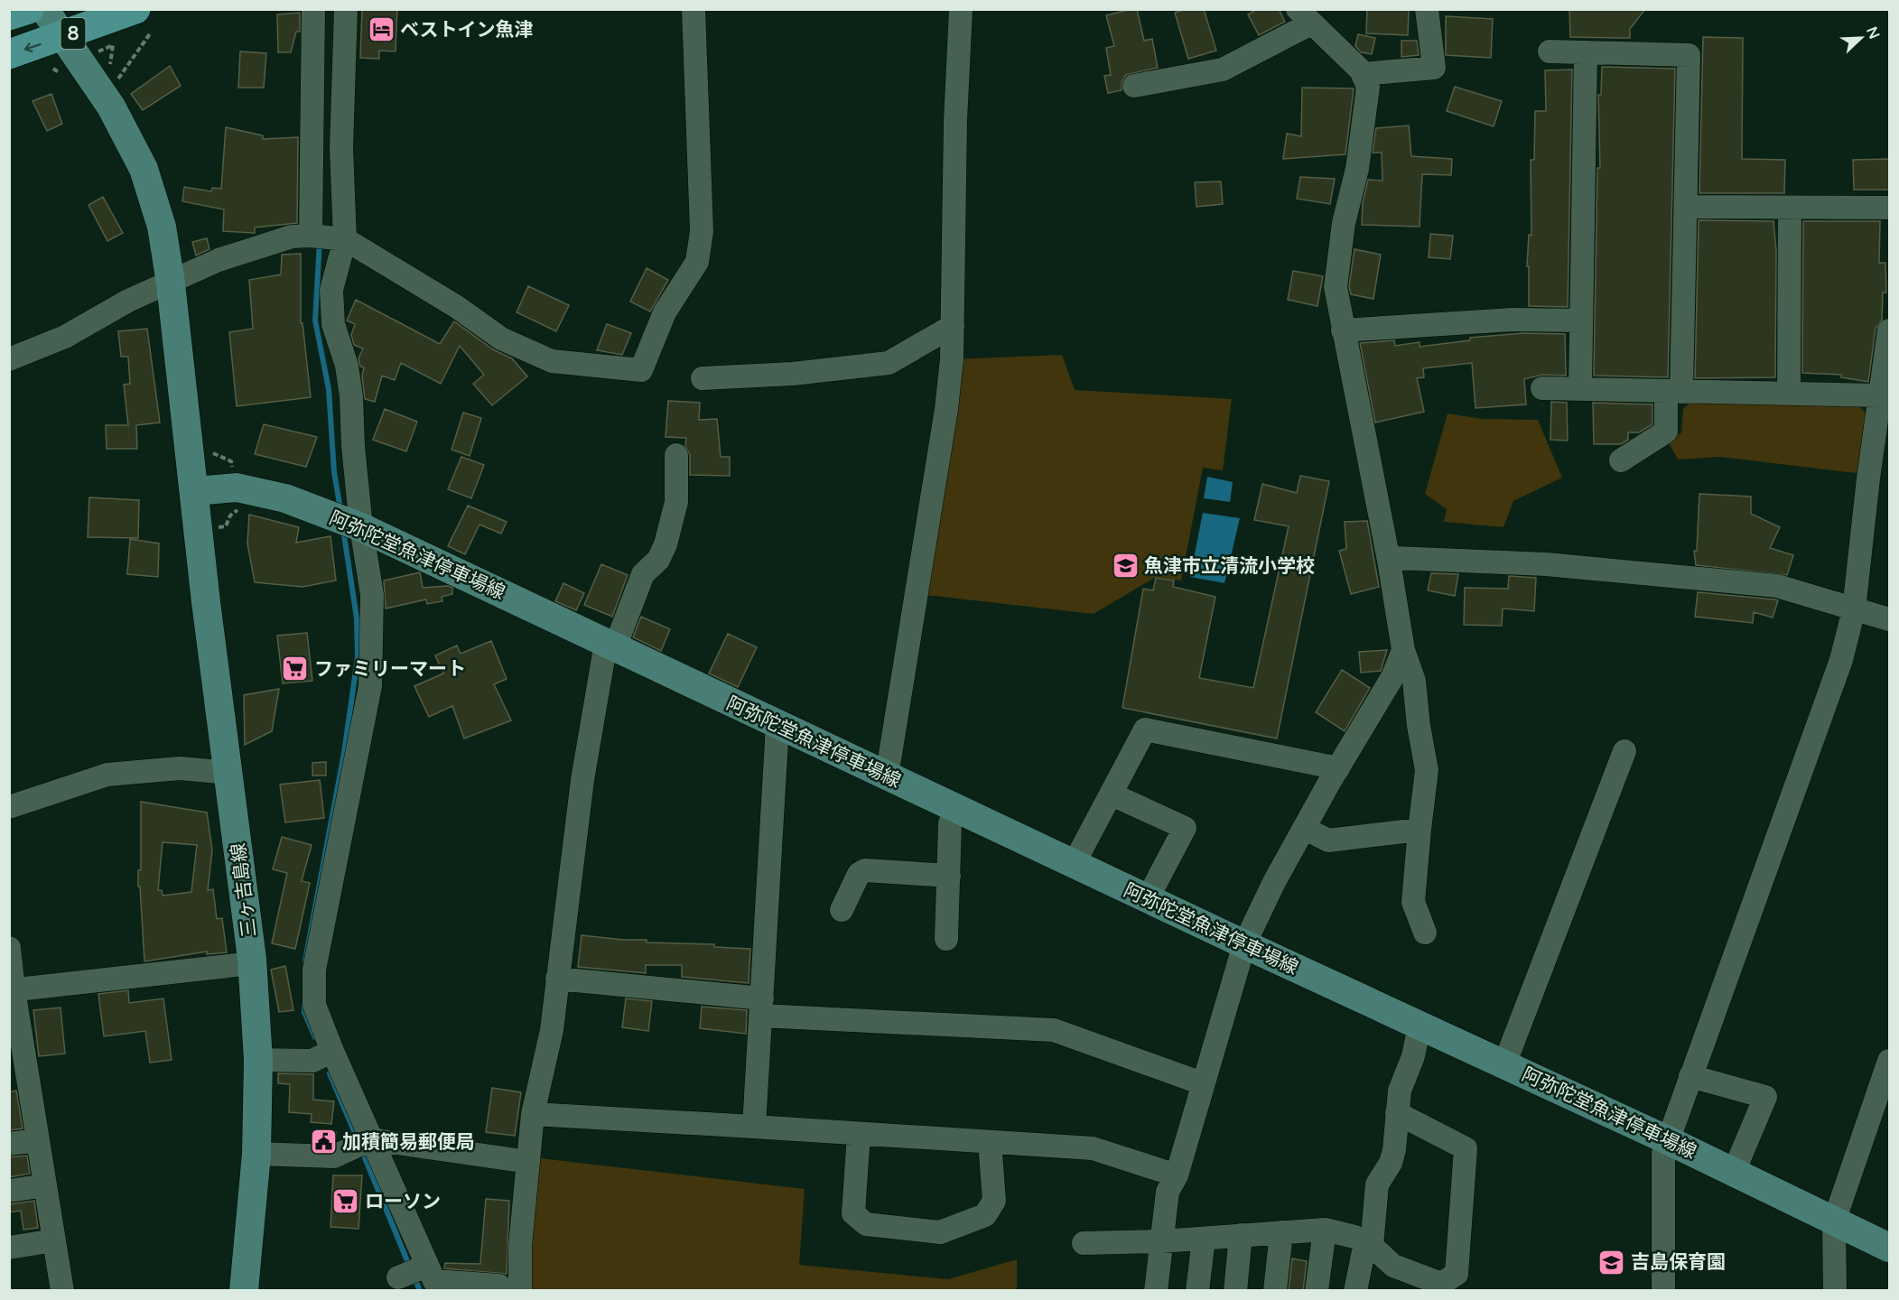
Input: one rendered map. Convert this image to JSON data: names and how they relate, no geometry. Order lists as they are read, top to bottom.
{
  "streets": {
    "highway": ["8"],
    "main road": ["阿弥陀堂魚津停車場線", "三ヶ吉島線"]
  },
  "crossings": [
    ["阿弥陀堂魚津停車場線", "三ヶ吉島線"]
  ],
  "places": {
    "hotel": ["ベストイン魚津"],
    "school or university": ["魚津市立清流小学校", "吉島保育園"],
    "supermarket": ["ファミリーマート", "ローソン"],
    "public building": ["加積簡易郵便局"]
  },
  "north": "top right"
}
